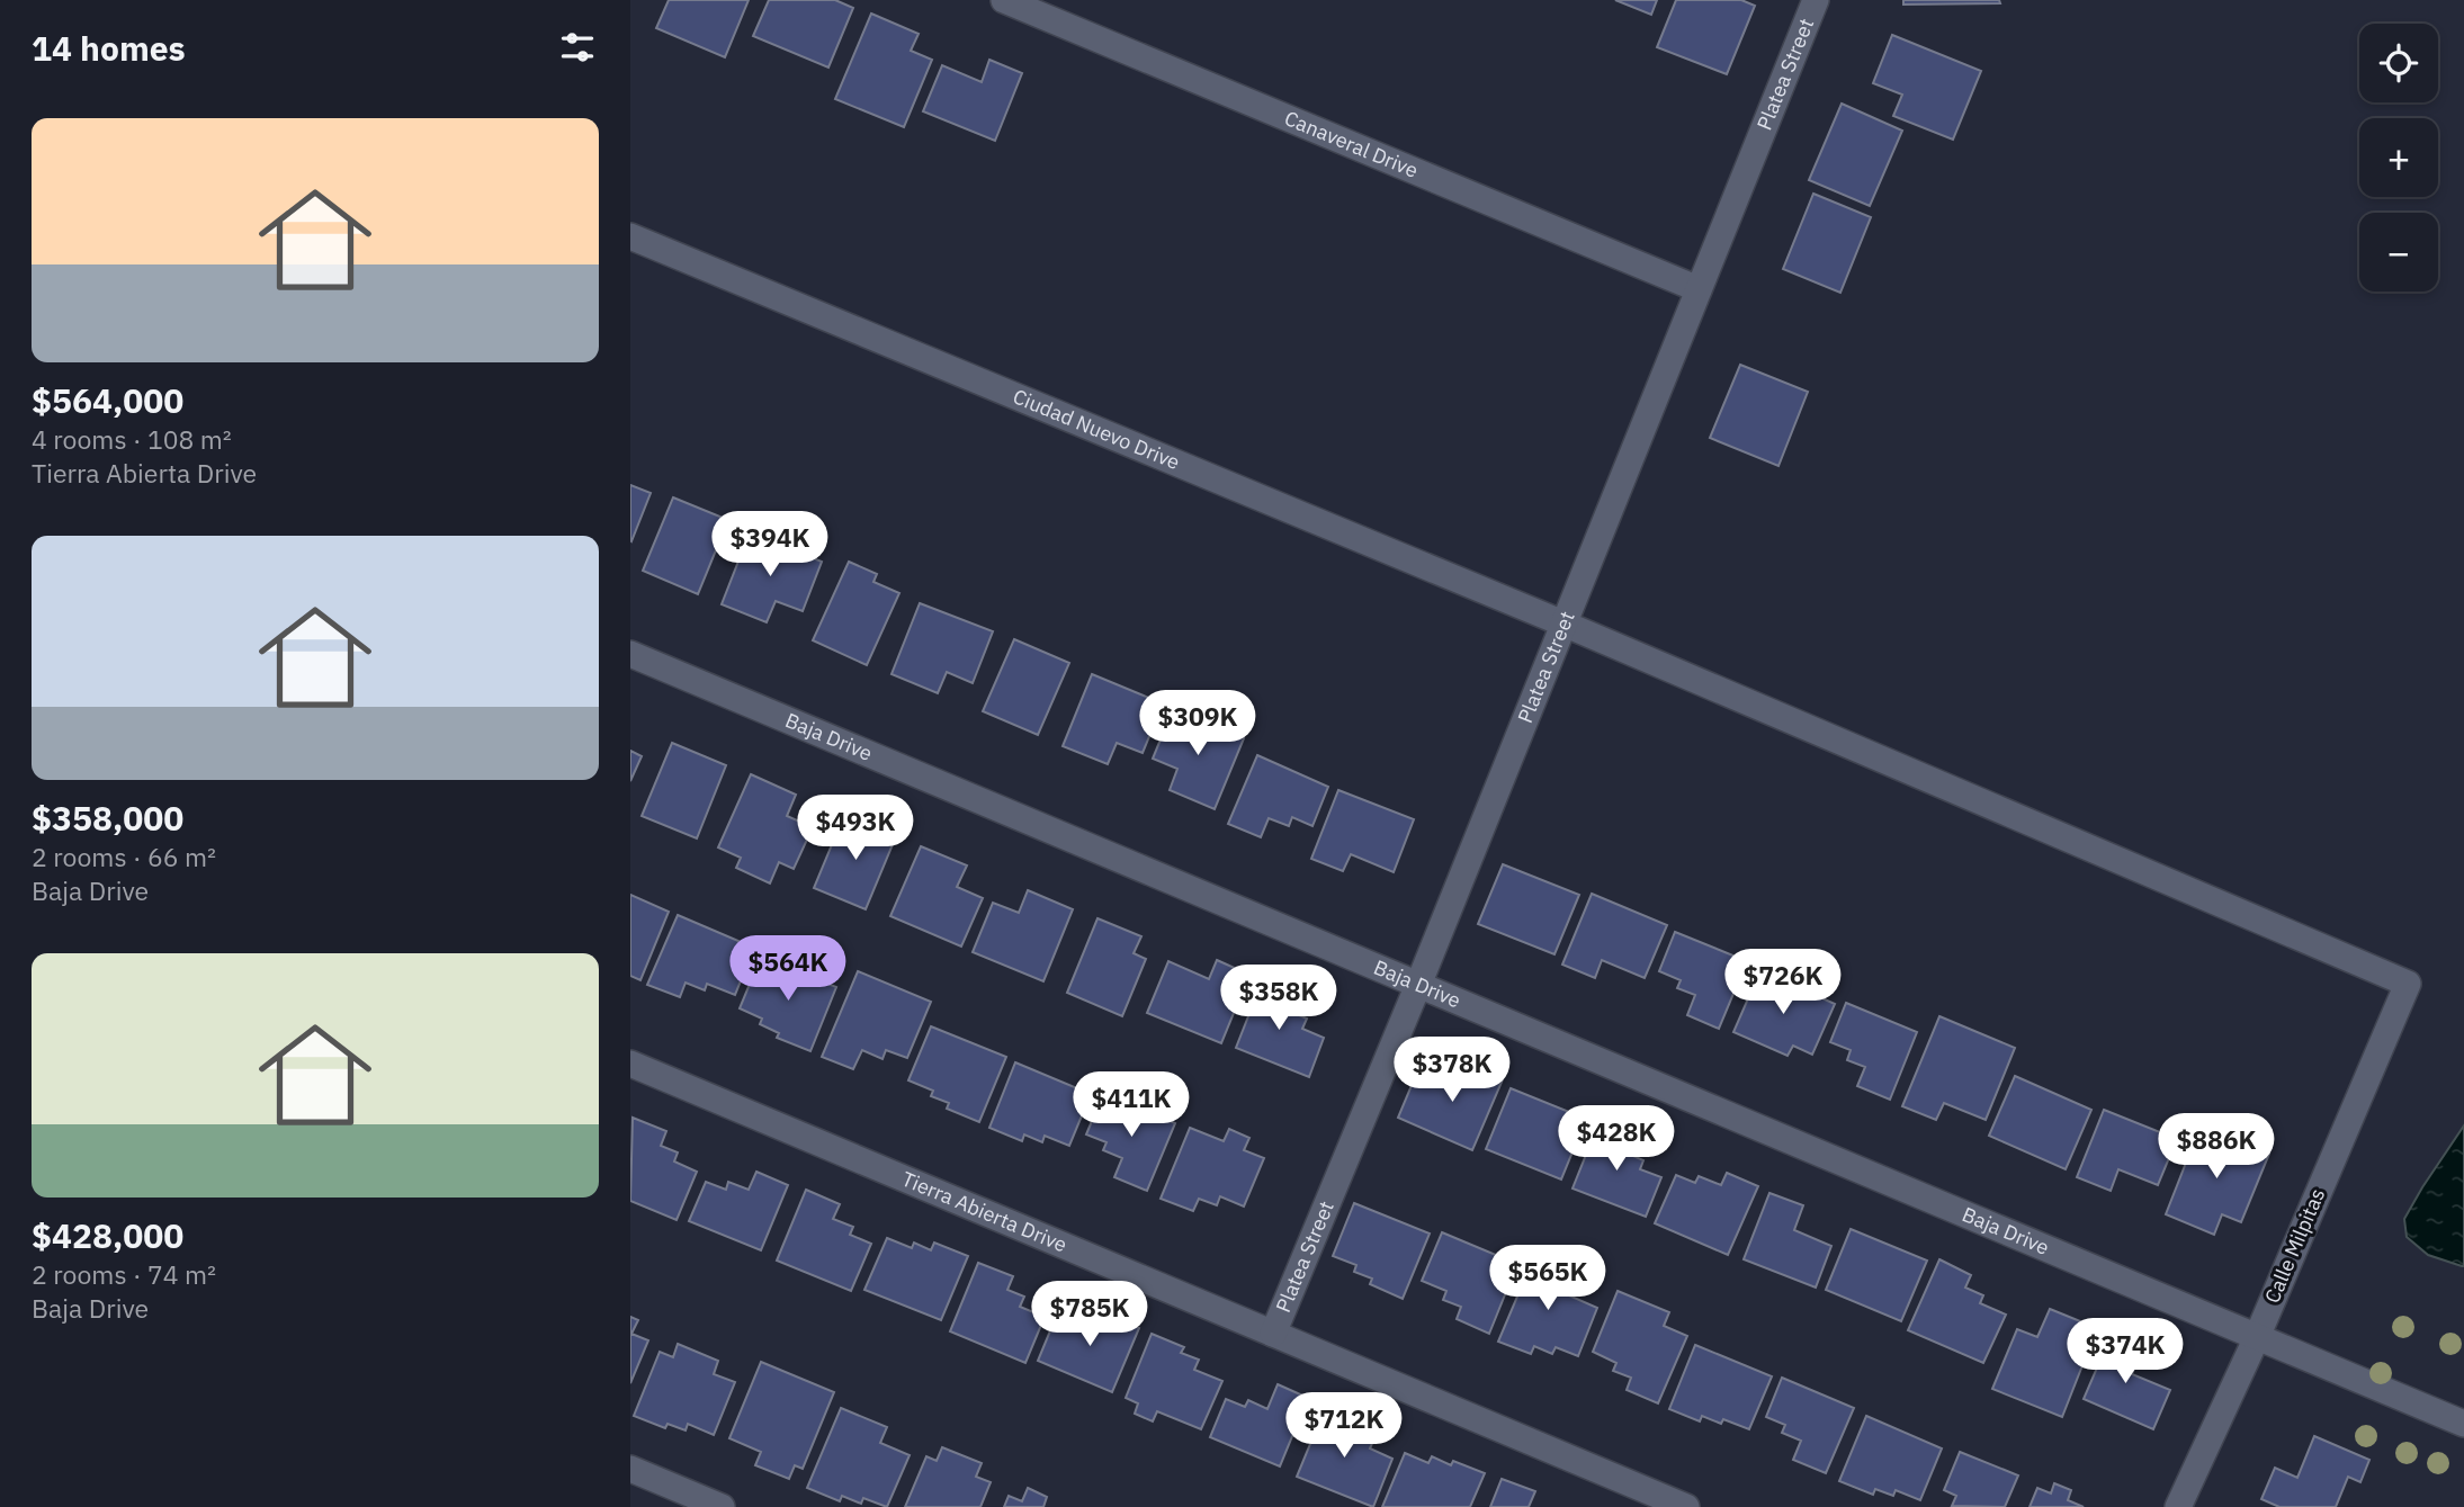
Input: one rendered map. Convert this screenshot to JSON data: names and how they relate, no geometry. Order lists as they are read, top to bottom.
{
  "streets": {
    "street": [
      "Platea Street",
      "Canaveral Drive",
      "Ciudad Nuevo Drive",
      "Baja Drive",
      "Tierra Abierta Drive",
      "Calle Milpitas"
    ]
  },
  "crossings": [
    ["Platea Street", "Canaveral Drive"],
    ["Platea Street", "Ciudad Nuevo Drive"],
    ["Platea Street", "Baja Drive"],
    ["Platea Street", "Tierra Abierta Drive"],
    ["Ciudad Nuevo Drive", "Calle Milpitas"],
    ["Baja Drive", "Calle Milpitas"]
  ],
  "page": {
    "heading": "14 homes",
    "map_buttons": ["+", "−"],
    "list": [
      {
        "name": "$564,000",
        "note": "4 rooms · 108 m² · Tierra Abierta Drive"
      },
      {
        "name": "$358,000",
        "note": "2 rooms · 66 m² · Baja Drive"
      },
      {
        "name": "$428,000",
        "note": "2 rooms · 74 m² · Baja Drive"
      }
    ],
    "price": [
      "$394K",
      "$309K",
      "$493K",
      "$564K",
      "$726K",
      "$358K",
      "$378K",
      "$411K",
      "$428K",
      "$886K",
      "$565K",
      "$785K",
      "$374K",
      "$712K"
    ]
  }
}
